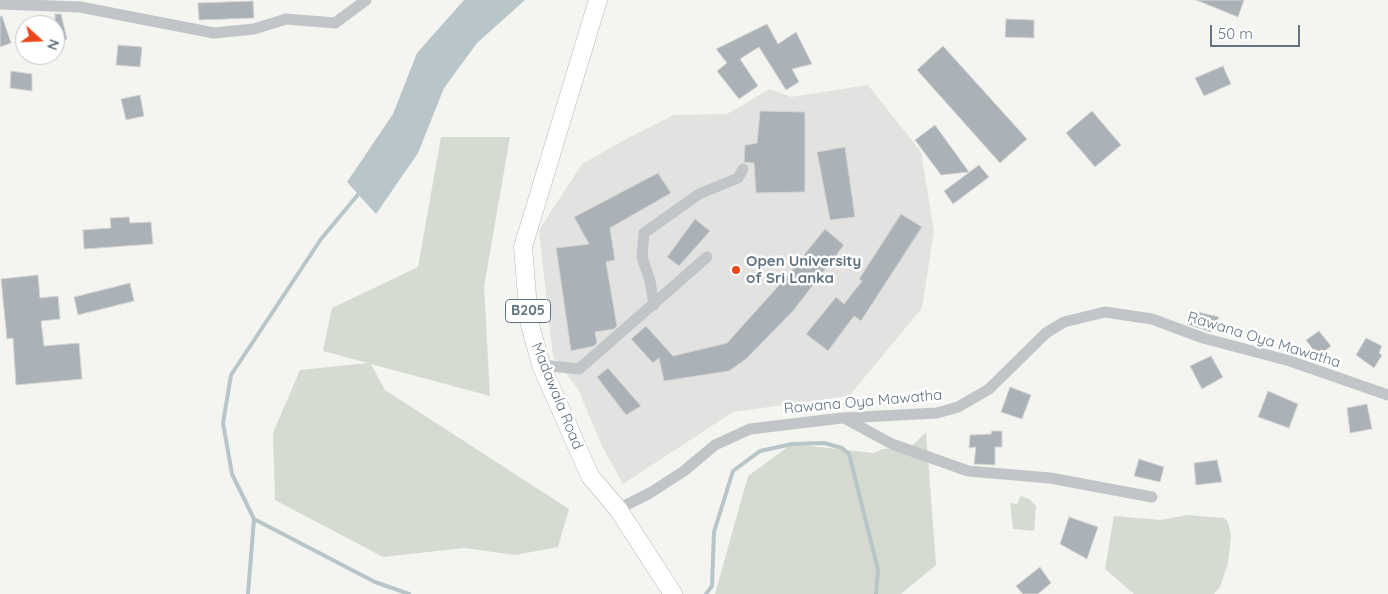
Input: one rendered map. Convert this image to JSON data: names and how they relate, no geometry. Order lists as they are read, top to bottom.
{
  "streets": {
    "main road": ["B205", "Madawala Road"],
    "street": ["Rawana Oya Mawatha"]
  },
  "crossings": [
    ["Rawana Oya Mawatha", "Madawala Road"]
  ],
  "places": ["Open University of Sri Lanka"],
  "scale_bar": "50 m",
  "north": "right"
}
